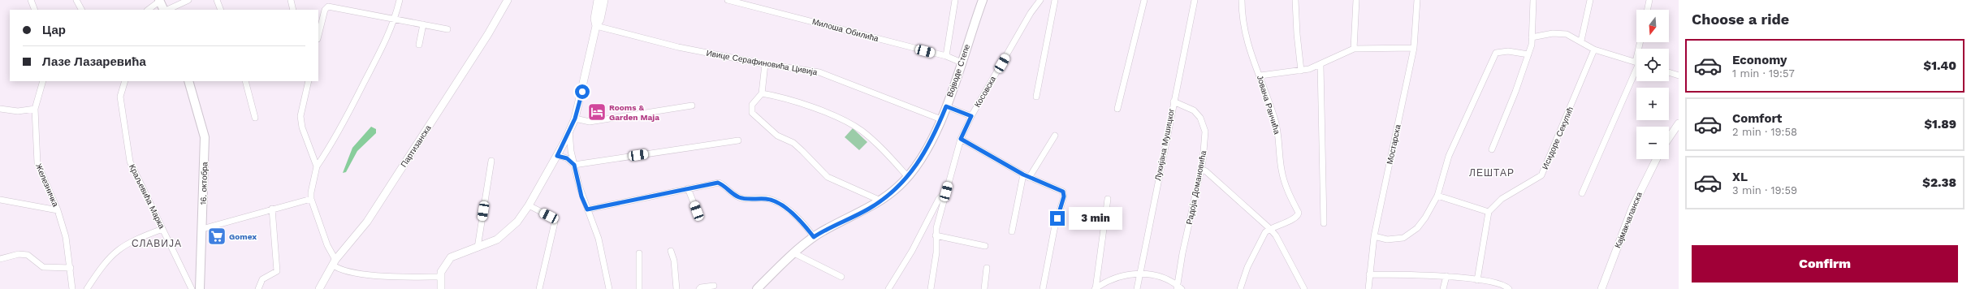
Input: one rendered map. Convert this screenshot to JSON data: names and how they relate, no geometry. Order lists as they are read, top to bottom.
{
  "streets": {
    "main road": ["Војводе Степе", "16. октобра"],
    "street": [
      "Милоша Обилића",
      "Ивице Серафиновића Цивија",
      "Косовска",
      "Јована Ранчића",
      "Исидоре Секулић",
      "Лукијана Мушицког",
      "Мостарска",
      "Партизанска",
      "Железничка",
      "Радоја Домановића",
      "Краљевића Марка",
      "Кајмакчаланска"
    ]
  },
  "crossings": [
    ["Милоша Обилића", "Војводе Степе"],
    ["Ивице Серафиновића Цивија", "Војводе Степе"],
    ["Лукијана Мушицког", "Радоја Домановића"]
  ],
  "districts": ["ЛЕШТАР", "СЛАВИЈА"],
  "places": {
    "hotel": ["Rooms & Garden Maja"],
    "supermarket": ["Gomex"]
  },
  "north": "bottom",
  "page": {
    "heading": "Choose a ride",
    "map_buttons": ["+", "−"],
    "banner": ["Цар", "Лазе Лазаревића"],
    "list": [
      {
        "name": "Economy",
        "note": "1 min · 19:57",
        "value": "$1.40"
      },
      {
        "name": "Comfort",
        "note": "2 min · 19:58",
        "value": "$1.89"
      },
      {
        "name": "XL",
        "note": "3 min · 19:59",
        "value": "$2.38"
      }
    ],
    "bubble": "3 min",
    "buttons": "Confirm"
  }
}
